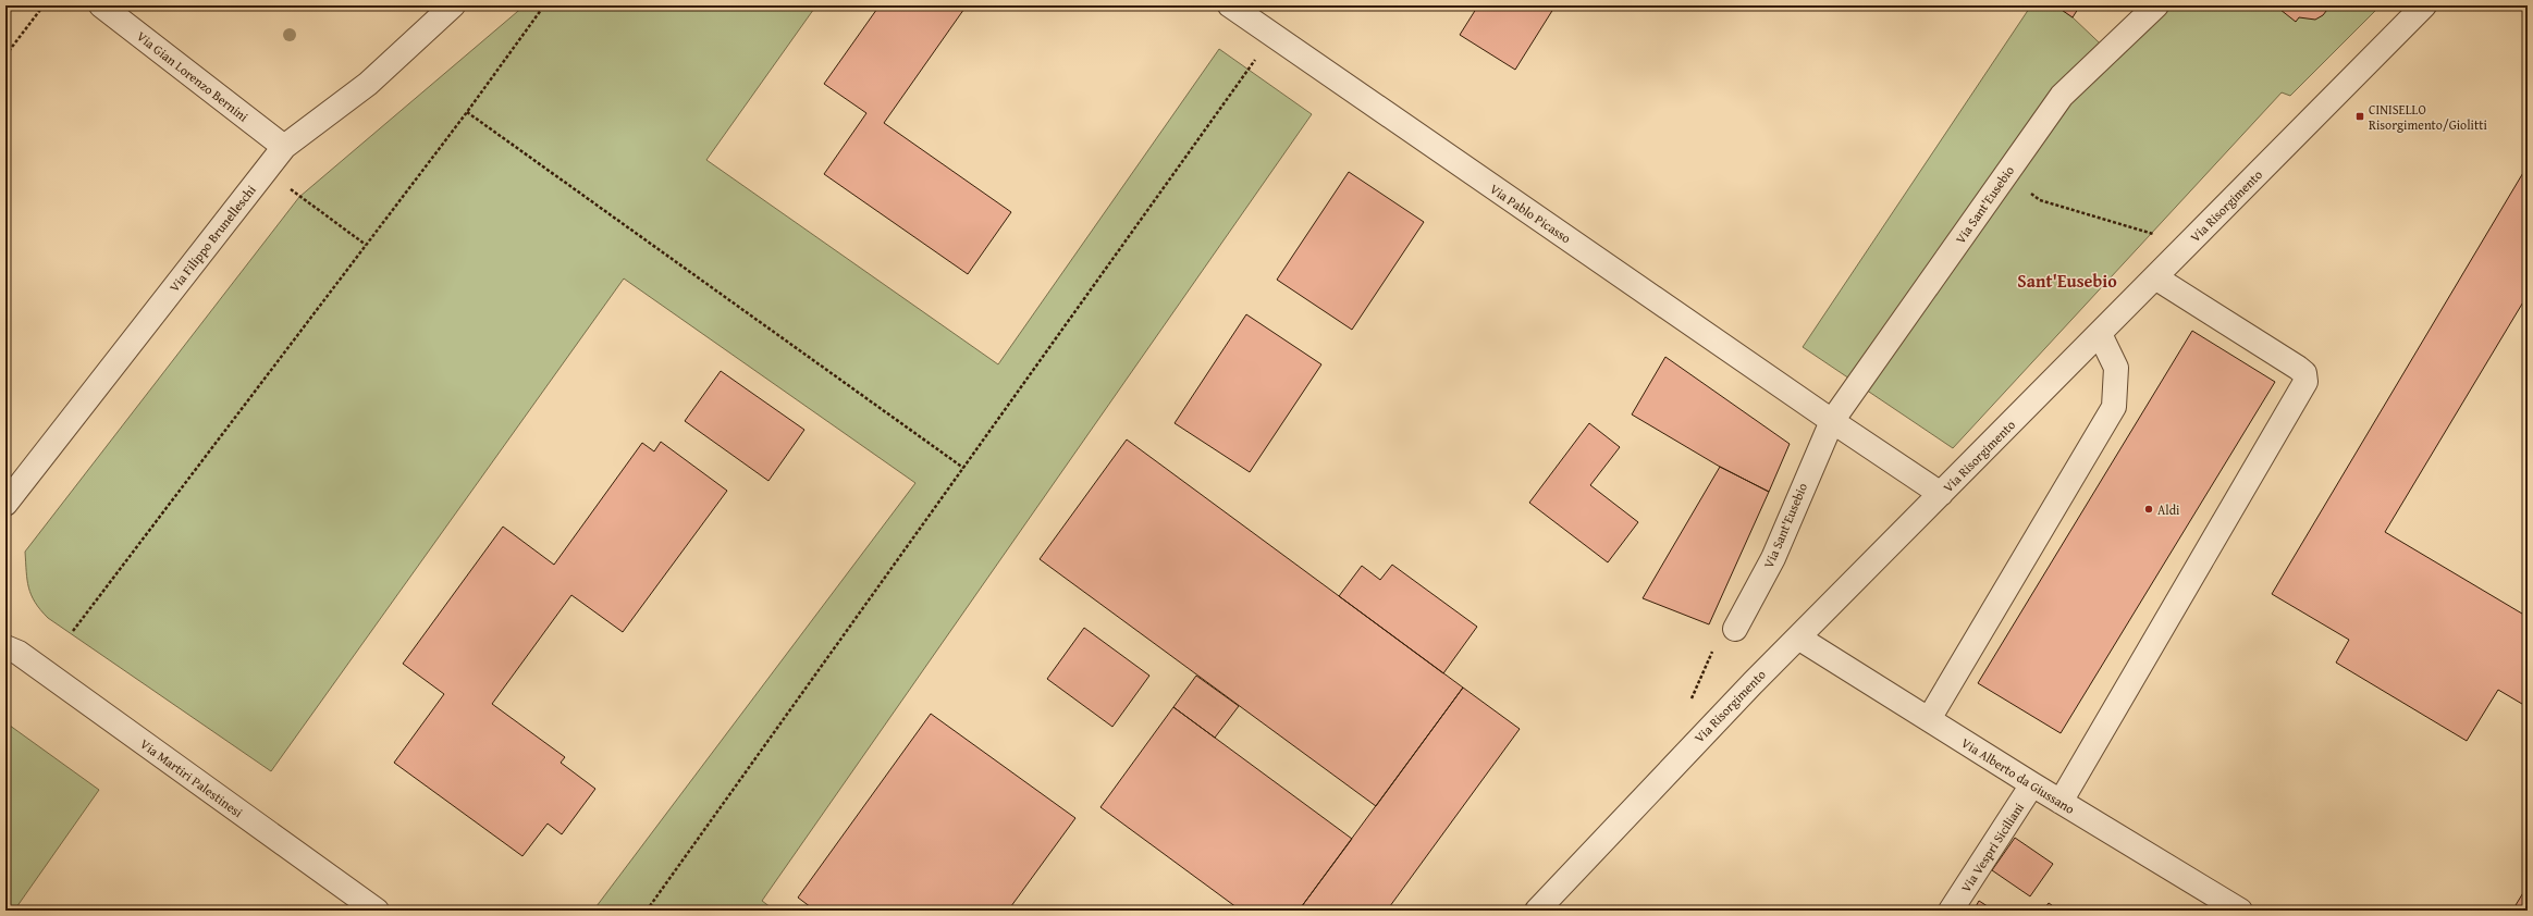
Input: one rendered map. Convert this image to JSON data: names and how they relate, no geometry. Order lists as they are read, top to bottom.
{
  "streets": {
    "street": [
      "Via Gian Lorenzo Bernini",
      "Via Sant'Eusebio",
      "Via Risorgimento",
      "Via Pablo Picasso",
      "Via Filippo Brunelleschi",
      "Via Alberto da Giussano",
      "Via Martiri Palestinesi",
      "Via Vespri Siciliani"
    ]
  },
  "crossings": [
    ["Via Gian Lorenzo Bernini", "Via Filippo Brunelleschi"],
    ["Via Sant'Eusebio", "Via Pablo Picasso"],
    ["Via Risorgimento", "Via Alberto da Giussano"],
    ["Via Alberto da Giussano", "Via Vespri Siciliani"]
  ],
  "districts": ["Sant'Eusebio"],
  "places": {
    "transit": ["CINISELLO Risorgimento/Giolitti"],
    "other": ["Aldi"]
  }
}
